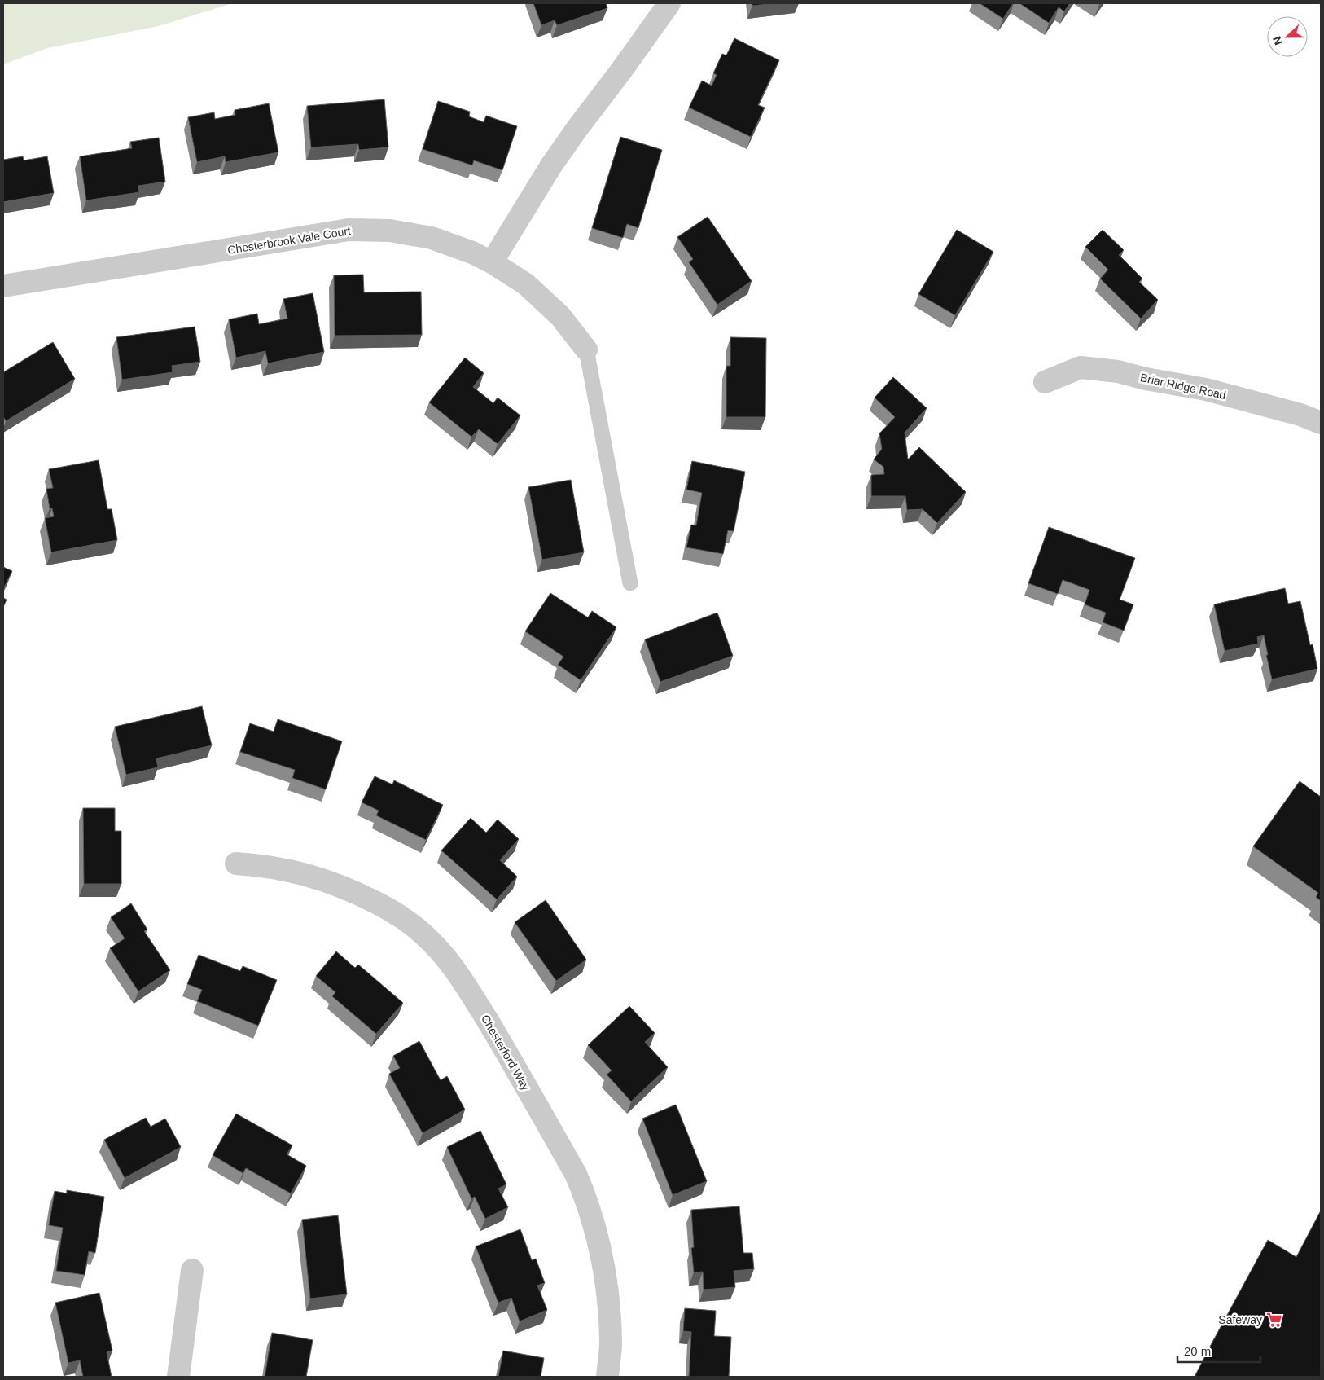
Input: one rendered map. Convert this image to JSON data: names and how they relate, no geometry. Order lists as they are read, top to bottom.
{
  "streets": {
    "street": ["Chesterbrook Vale Court", "Briar Ridge Road", "Chesterford Way"]
  },
  "places": {
    "supermarket": ["Safeway"]
  },
  "scale_bar": "20 m",
  "north": "left"
}
